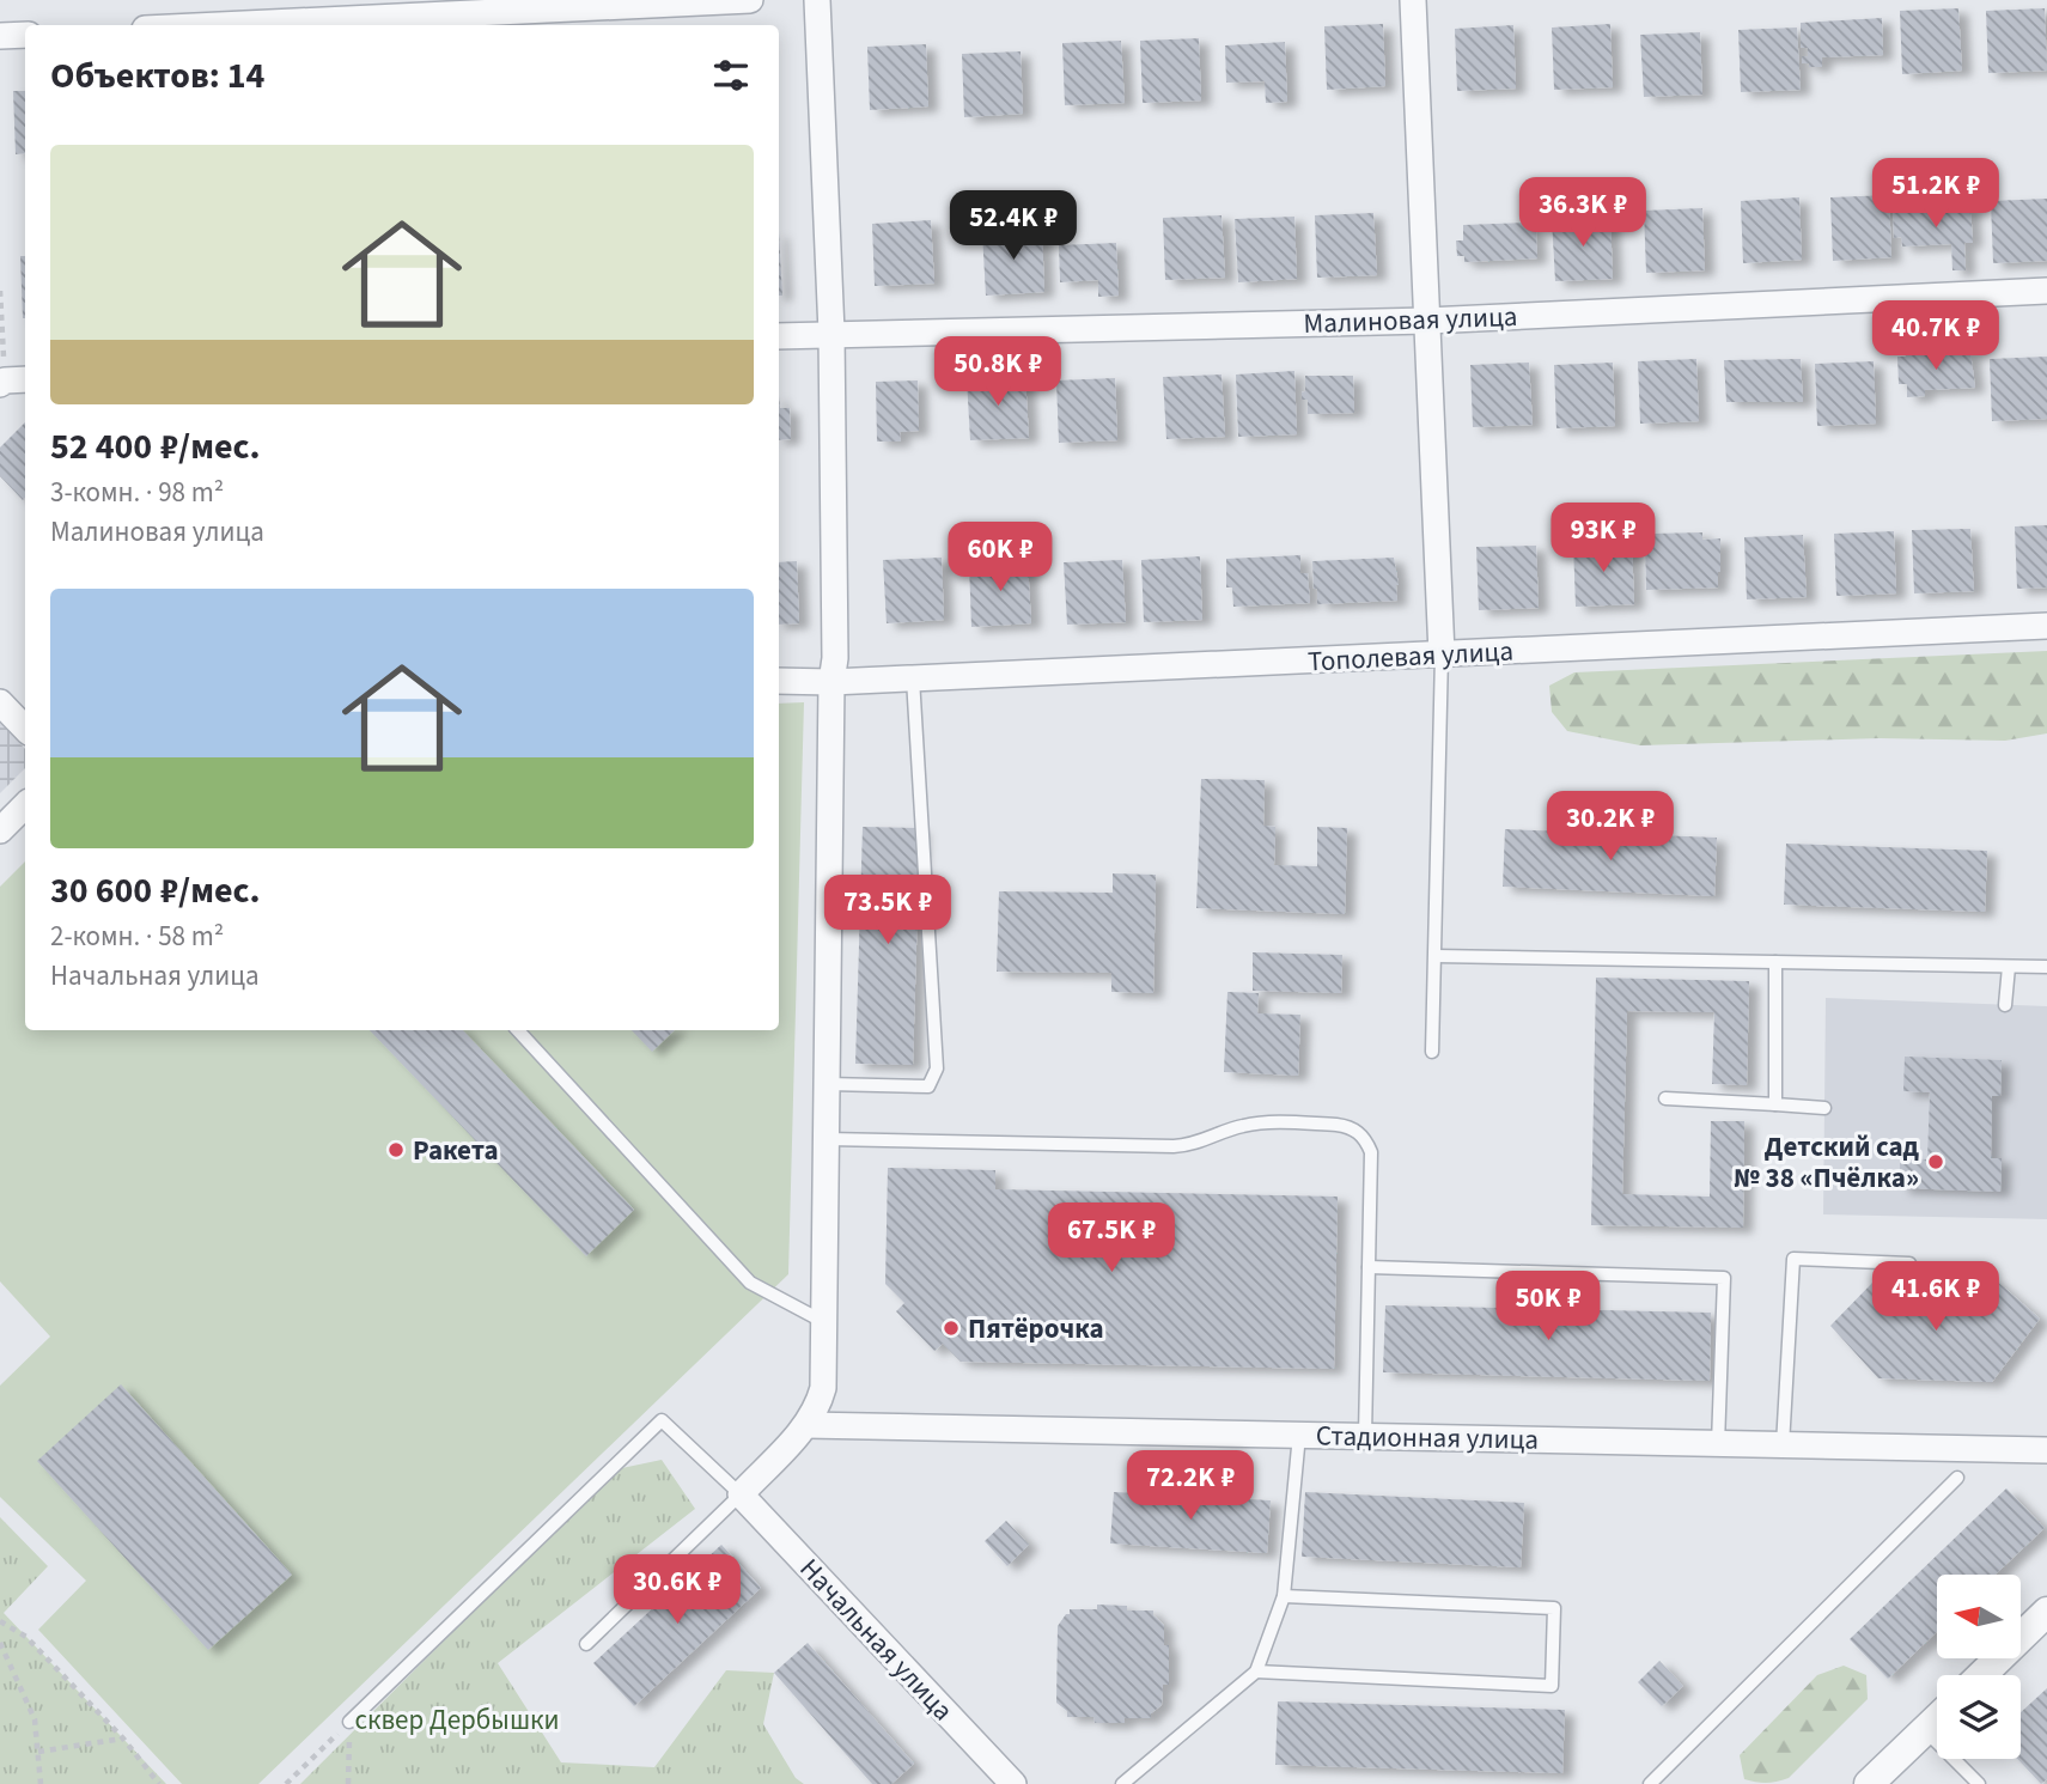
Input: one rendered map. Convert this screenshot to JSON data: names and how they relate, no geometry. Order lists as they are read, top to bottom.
{
  "streets": {
    "street": [
      "Малиновая улица",
      "Тополевая улица",
      "Стадионная улица",
      "Начальная улица"
    ]
  },
  "parks": ["сквер Дербышки"],
  "places": ["Ракета", "Детский сад № 38 «Пчёлка»", "Пятёрочка"],
  "north": "left",
  "page": {
    "heading": "Объектов: 14",
    "list": [
      {
        "name": "52 400 ₽/мес.",
        "note": "3-комн. · 98 m² · Малиновая улица"
      },
      {
        "name": "30 600 ₽/мес.",
        "note": "2-комн. · 58 m² · Начальная улица"
      }
    ],
    "price": [
      "51.2K ₽",
      "36.3K ₽",
      "52.4K ₽",
      "40.7K ₽",
      "50.8K ₽",
      "93K ₽",
      "60K ₽",
      "30.2K ₽",
      "73.5K ₽",
      "67.5K ₽",
      "41.6K ₽",
      "50K ₽",
      "72.2K ₽",
      "30.6K ₽"
    ]
  }
}
